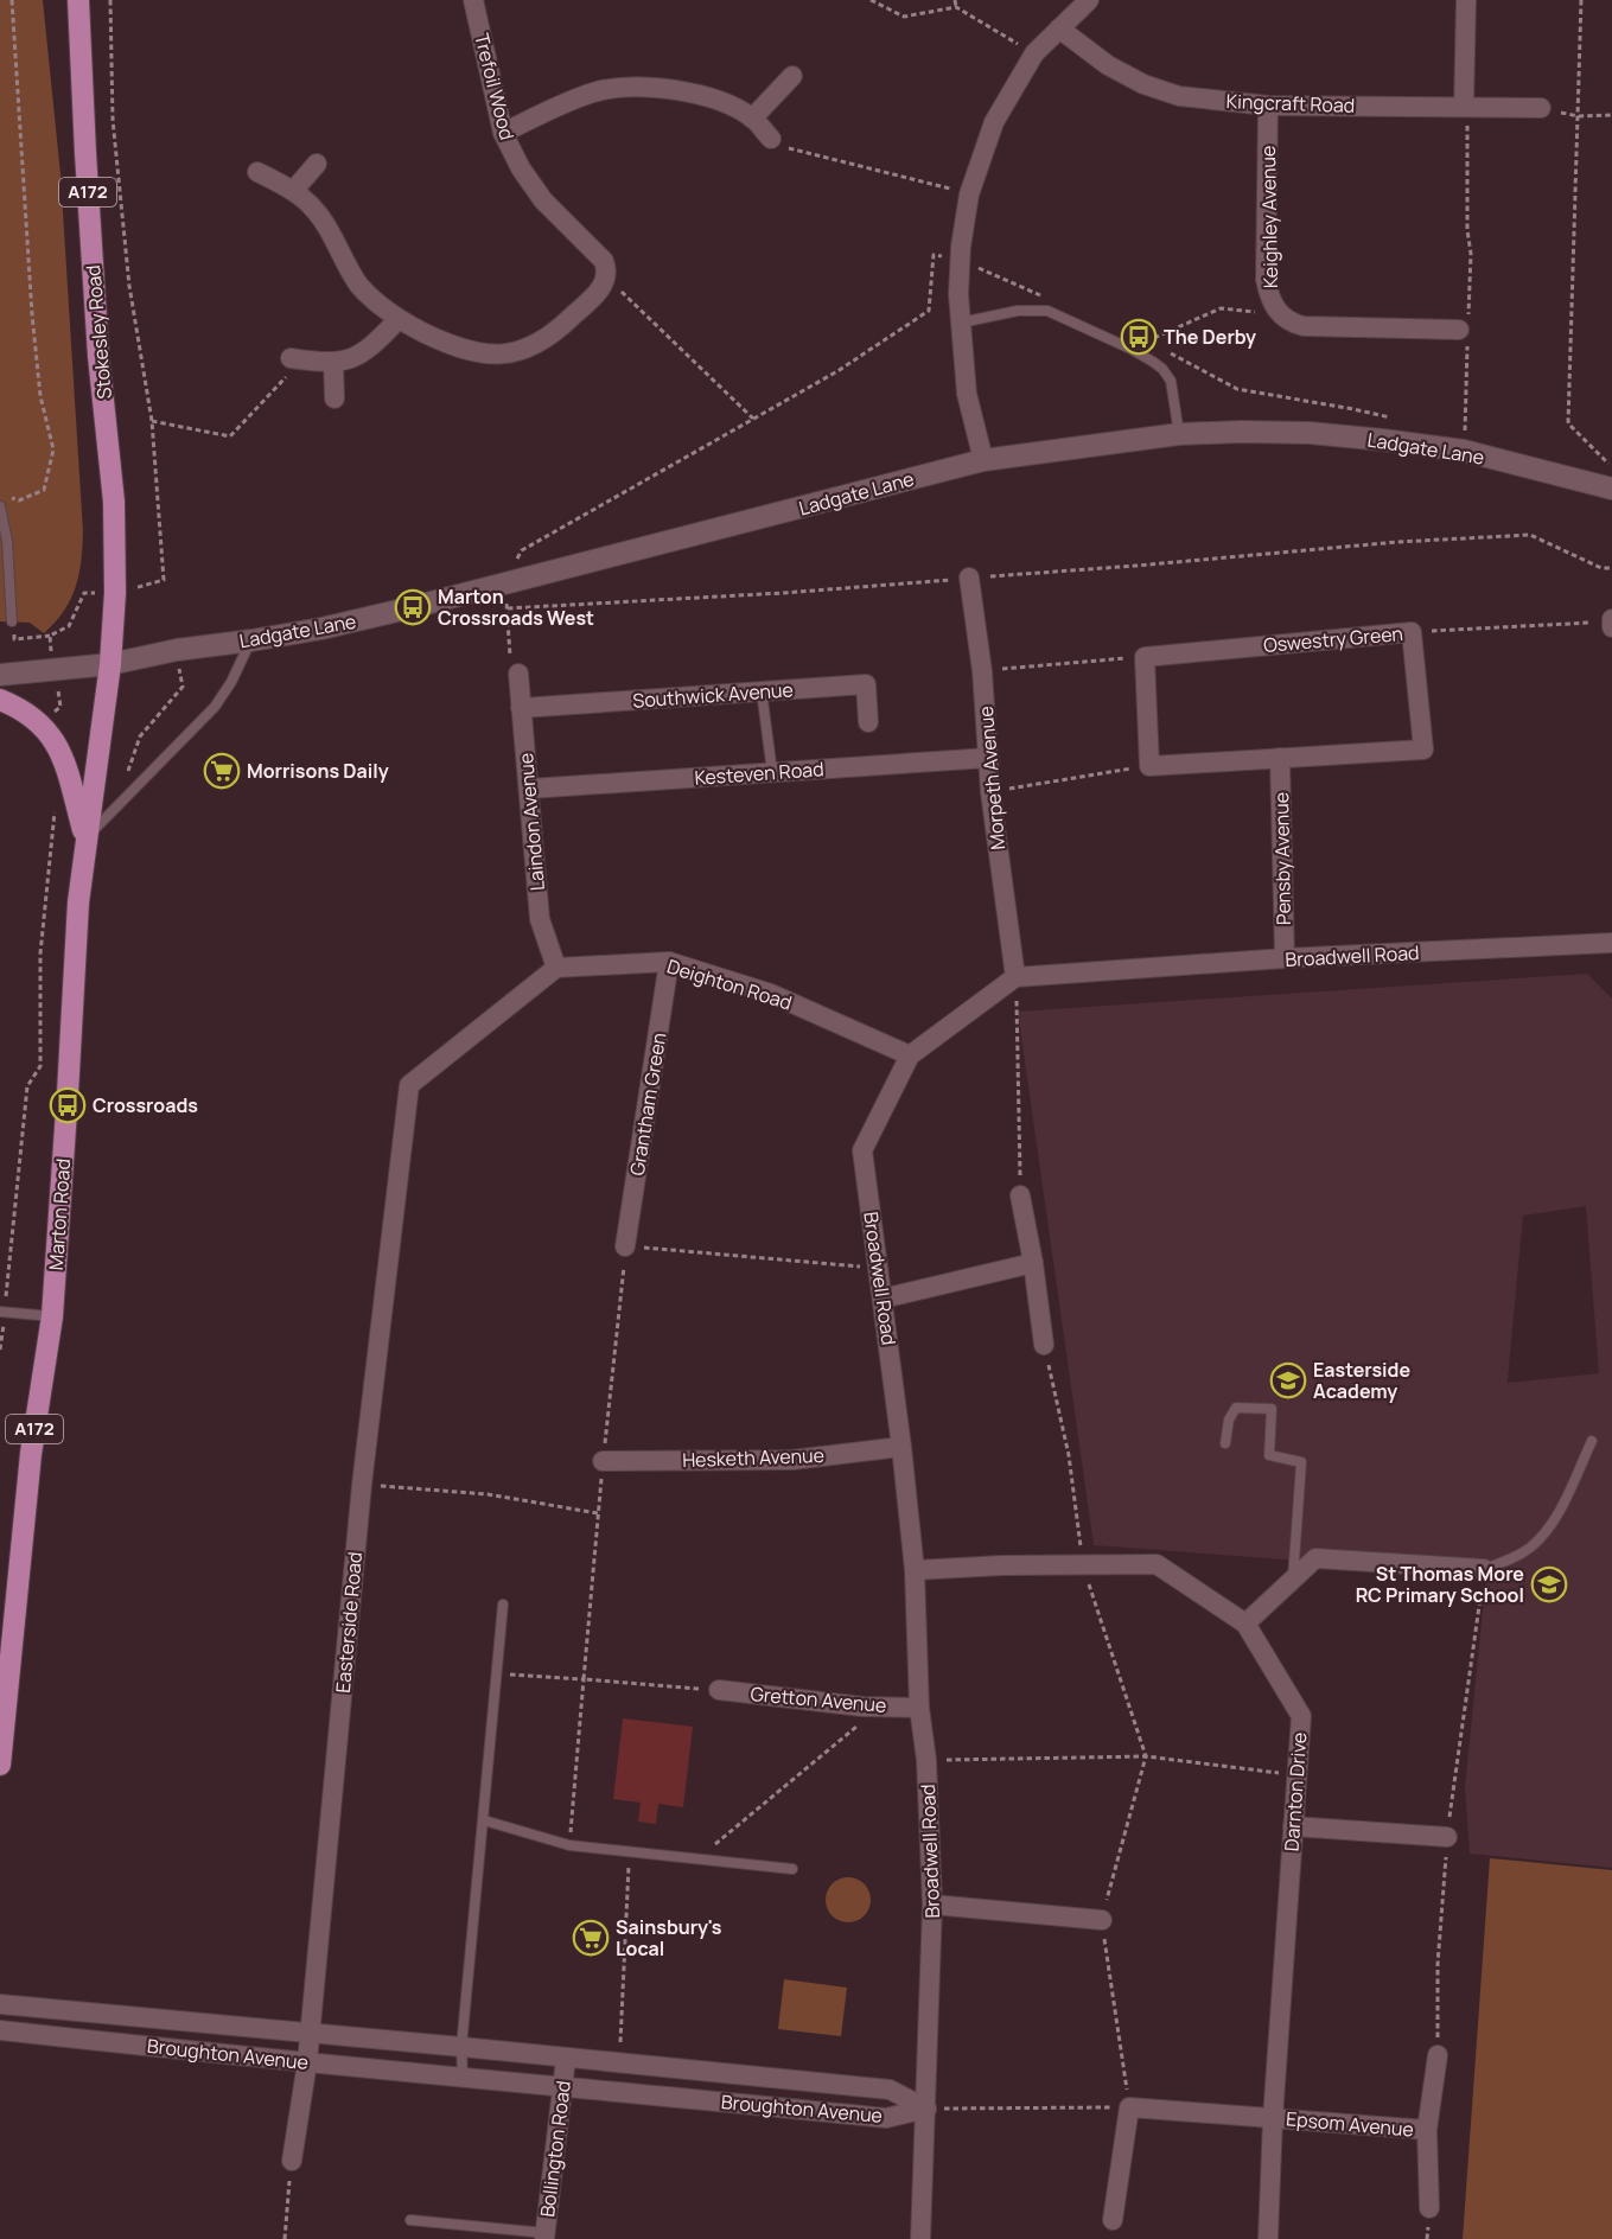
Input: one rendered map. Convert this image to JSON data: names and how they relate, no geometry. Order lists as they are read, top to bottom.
{
  "streets": {
    "main road": [
      "A172",
      "Stokesley Road",
      "Ladgate Lane",
      "Marton Road"
    ],
    "street": [
      "Trefoil Wood",
      "Kingcraft Road",
      "Keighley Avenue",
      "Oswestry Green",
      "Southwick Avenue",
      "Kesteven Road",
      "Morpeth Avenue",
      "Laindon Avenue",
      "Pensby Avenue",
      "Broadwell Road",
      "Deighton Road",
      "Grantham Green",
      "Hesketh Avenue",
      "Easterside Road",
      "Gretton Avenue",
      "Darnton Drive",
      "Broughton Avenue",
      "Epsom Avenue",
      "Bollington Road"
    ]
  },
  "crossings": [
    ["Kingcraft Road", "Keighley Avenue"],
    ["A172", "Marton Road"],
    ["Stokesley Road", "Ladgate Lane"],
    ["Stokesley Road", "Marton Road"],
    ["Ladgate Lane", "Marton Road"],
    ["Oswestry Green", "Pensby Avenue"],
    ["Southwick Avenue", "Laindon Avenue"],
    ["Kesteven Road", "Morpeth Avenue"],
    ["Kesteven Road", "Laindon Avenue"],
    ["Morpeth Avenue", "Broadwell Road"],
    ["Laindon Avenue", "Deighton Road"],
    ["Laindon Avenue", "Easterside Road"],
    ["Pensby Avenue", "Broadwell Road"],
    ["Broadwell Road", "Deighton Road"],
    ["Broadwell Road", "Hesketh Avenue"],
    ["Broadwell Road", "Gretton Avenue"],
    ["Broadwell Road", "Darnton Drive"],
    ["Broadwell Road", "Broughton Avenue"],
    ["Deighton Road", "Grantham Green"],
    ["Deighton Road", "Easterside Road"],
    ["Easterside Road", "Broughton Avenue"],
    ["Darnton Drive", "Epsom Avenue"],
    ["Broughton Avenue", "Bollington Road"]
  ],
  "places": {
    "bus stop": ["The Derby", "Marton Crossroads West", "Crossroads"],
    "supermarket": ["Morrisons Daily", "Sainsbury's Local"],
    "school or university": ["Easterside Academy", "St Thomas More RC Primary School"]
  }
}
